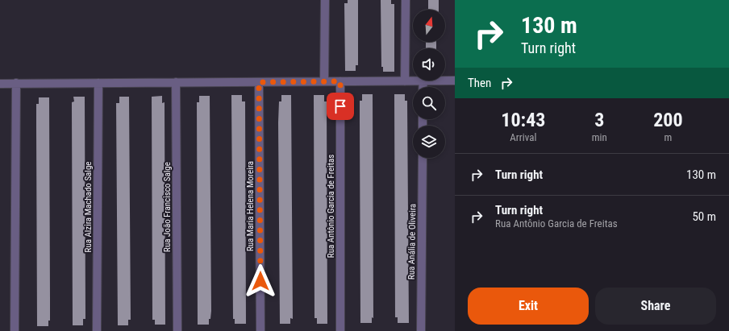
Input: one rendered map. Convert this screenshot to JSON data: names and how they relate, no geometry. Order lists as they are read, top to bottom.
{
  "streets": {
    "street": [
      "Rua Maria Helena Moreira",
      "Rua Antônio Garcia de Freitas",
      "Rua Alzira Machado Salge",
      "Rua João Francisco Salge",
      "Rua Anália de Oliveira"
    ]
  },
  "north": "top",
  "page": {
    "turn": ["130 m", "Turn right"],
    "then": "Then",
    "eta": [
      "10:43",
      "Arrival",
      "3",
      "min",
      "200",
      "m"
    ],
    "list": [
      {
        "name": "Turn right",
        "value": "130 m"
      },
      {
        "name": "Turn right",
        "note": "Rua Antônio Garcia de Freitas",
        "value": "50 m"
      }
    ],
    "buttons": ["Exit", "Share"]
  }
}
